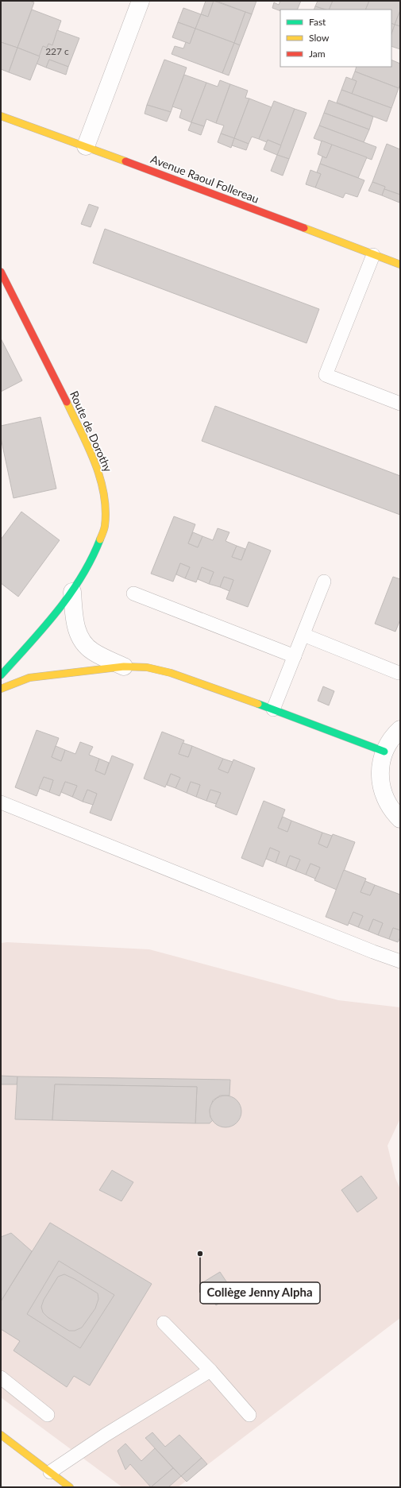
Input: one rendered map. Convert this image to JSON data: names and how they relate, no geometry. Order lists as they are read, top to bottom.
{
  "streets": {
    "street": ["Avenue Raoul Follereau", "Route de Dorothy"]
  },
  "places": ["Collège Jenny Alpha"],
  "house_numbers": ["227 c"],
  "legend": ["Fast", "Slow", "Jam"]
}
